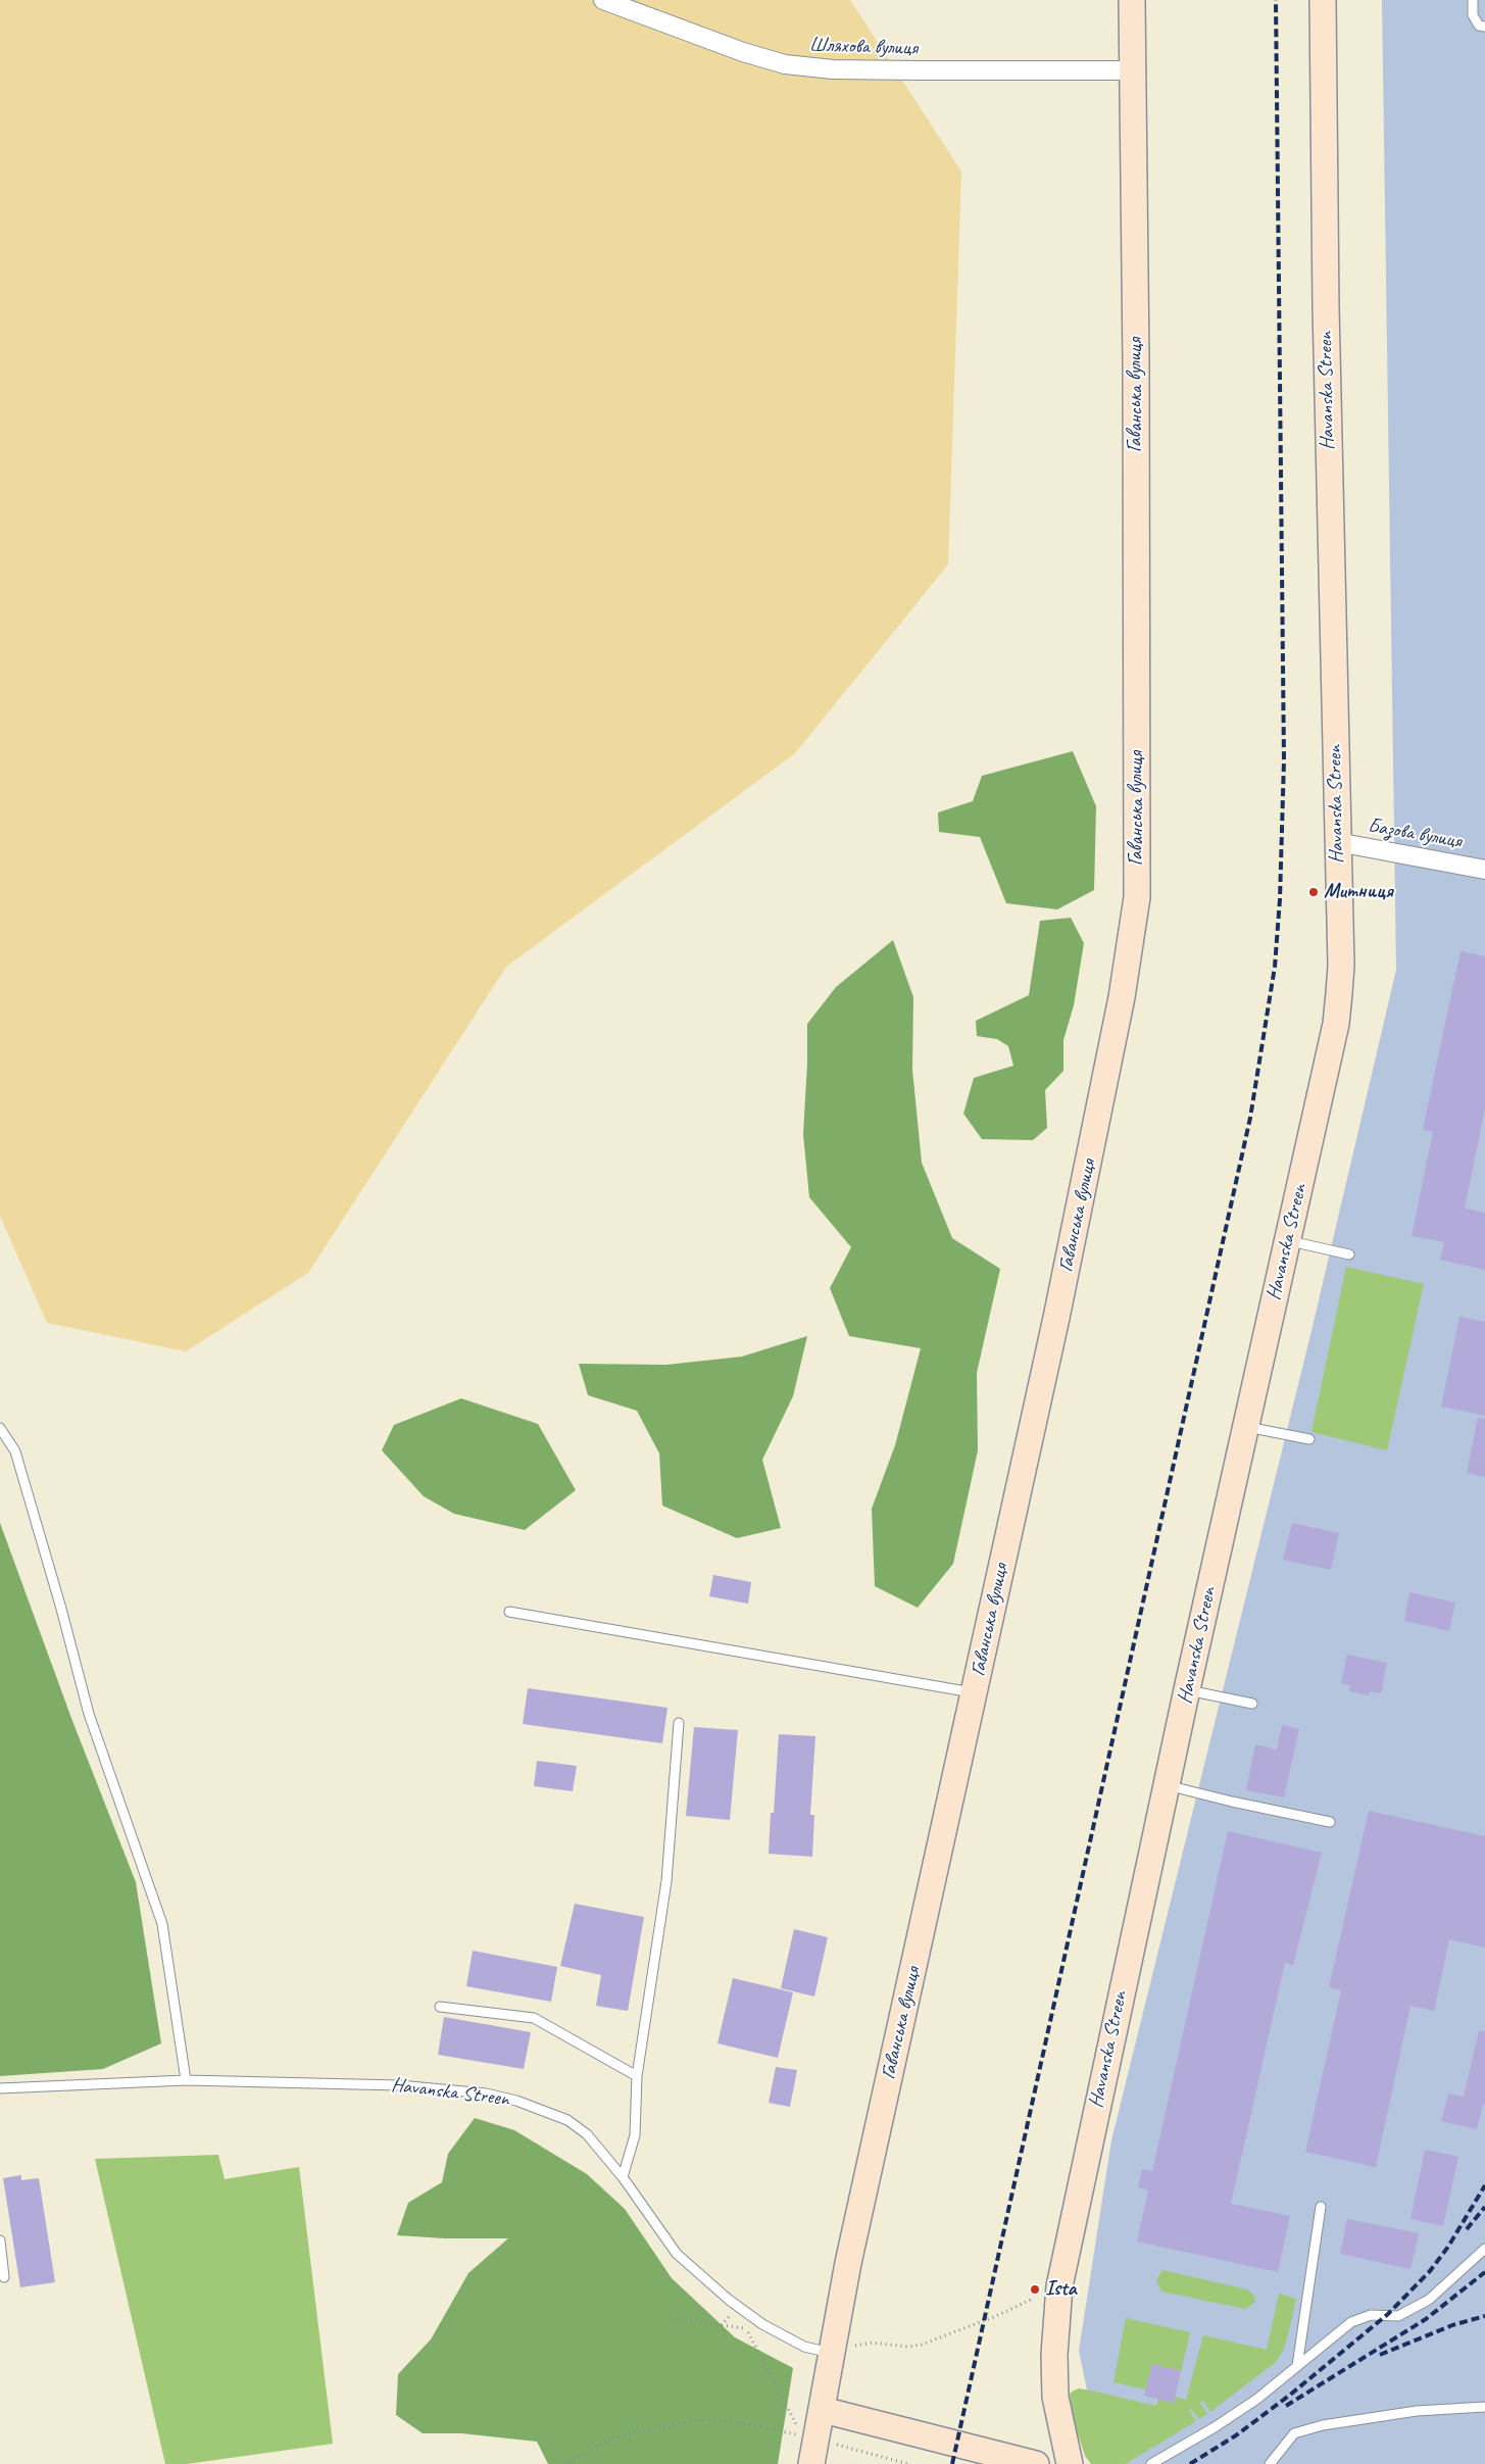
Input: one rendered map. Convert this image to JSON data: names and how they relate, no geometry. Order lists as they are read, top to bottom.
{
  "streets": {
    "street": [
      "Шляхова вулиця",
      "Havanska Streen",
      "Гаванська вулиця",
      "Базова вулиця"
    ]
  },
  "crossings": [
    ["Шляхова вулиця", "Гаванська вулиця"],
    ["Havanska Streen", "Гаванська вулиця"],
    ["Havanska Streen", "Базова вулиця"]
  ],
  "places": ["Митниця", "Ista"]
}
